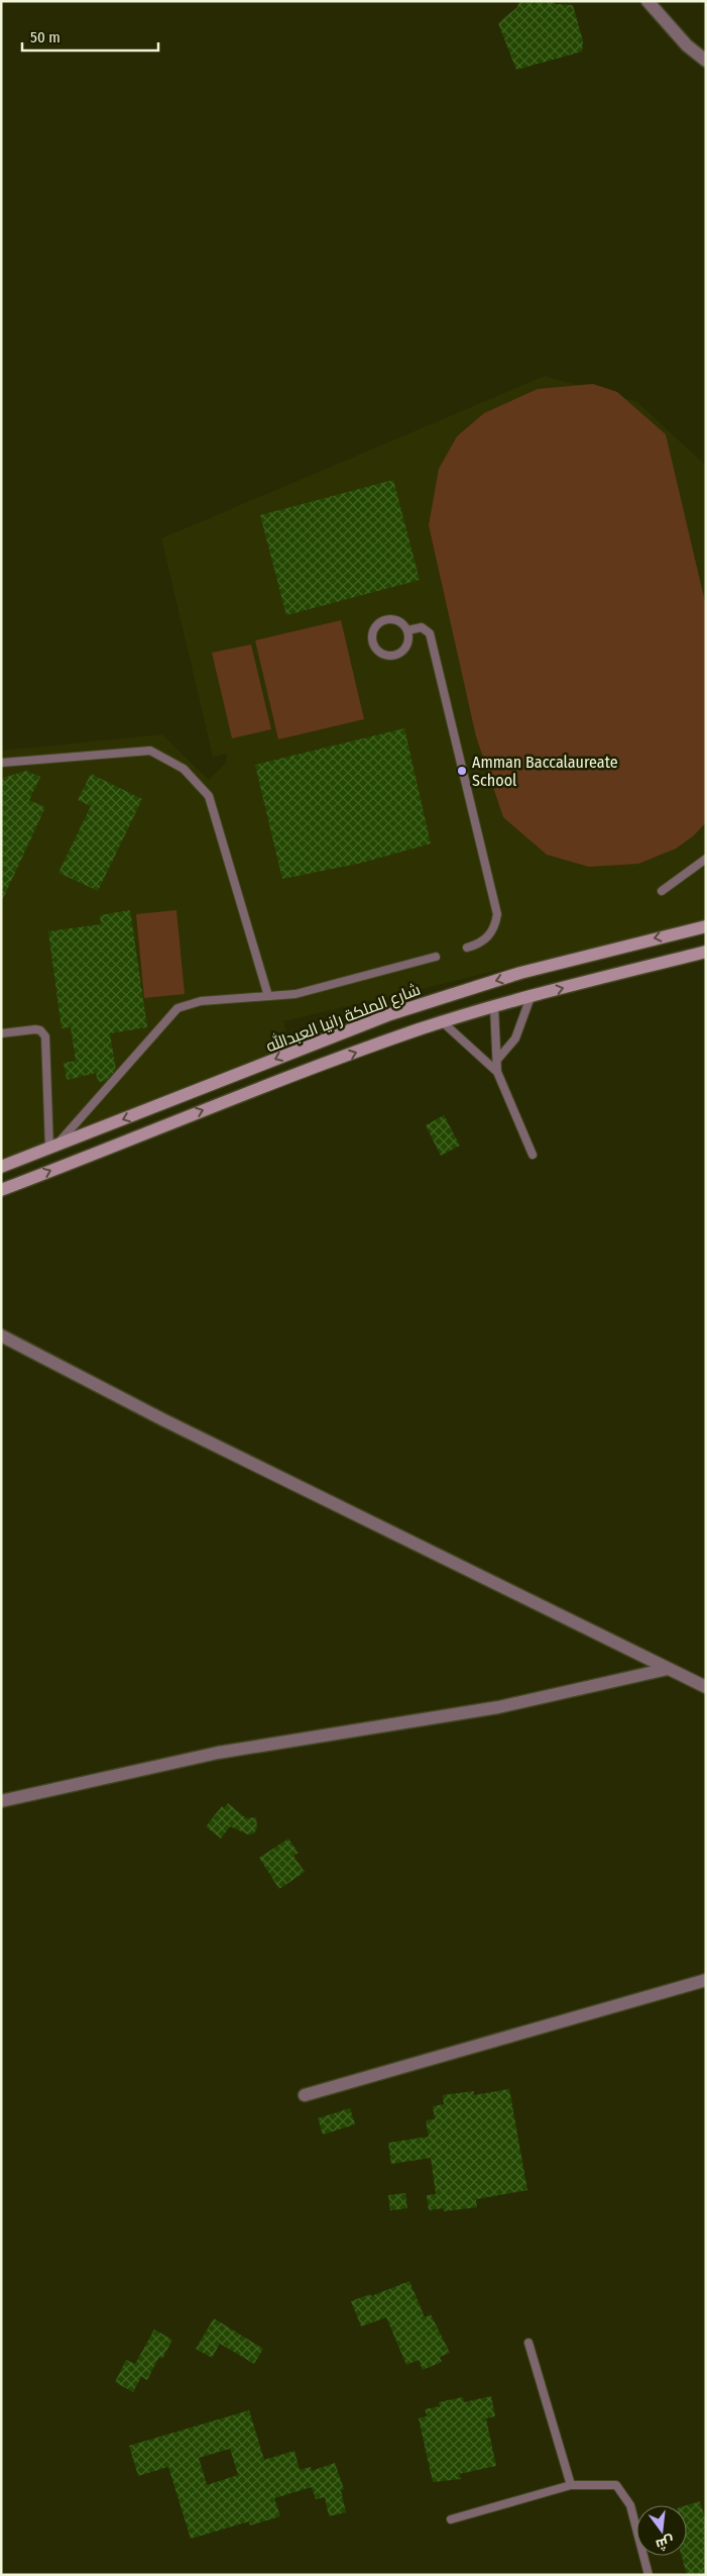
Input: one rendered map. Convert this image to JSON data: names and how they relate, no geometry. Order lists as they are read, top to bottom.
{
  "streets": {
    "main road": ["شارع الملكة رانيا العبدالله"]
  },
  "places": ["Amman Baccalaureate School"],
  "scale_bar": "50 m",
  "north": "bottom"
}
